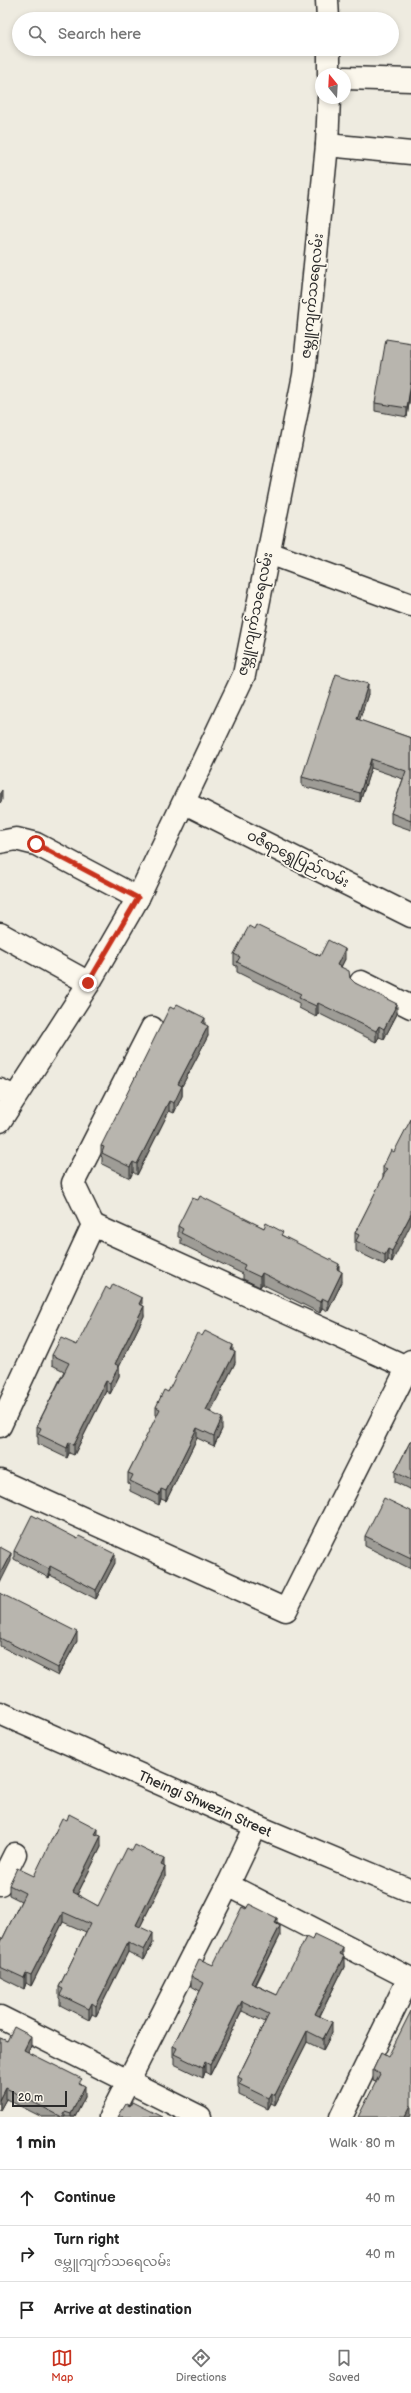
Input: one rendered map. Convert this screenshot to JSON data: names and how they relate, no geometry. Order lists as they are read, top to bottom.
{
  "streets": {
    "street": ["ဇမ္ဘူကျက်သရေလမ်း", "ဝဇီရာရွှေပြည်လမ်း", "Theingi Shwezin Street"]
  },
  "crossings": [
    ["ဇမ္ဘူကျက်သရေလမ်း", "ဝဇီရာရွှေပြည်လမ်း"]
  ],
  "scale_bar": "20 m",
  "north": "top",
  "page": {
    "search": "Search here",
    "scale": "20 m",
    "heading": ["1 min", "Walk · 80 m"],
    "list": [
      ["Continue", "40 m"],
      ["Turn right", "ဇမ္ဘူကျက်သရေလမ်း", "40 m"],
      "Arrive at destination"
    ],
    "nav": ["Map", "Directions", "Saved"]
  }
}
